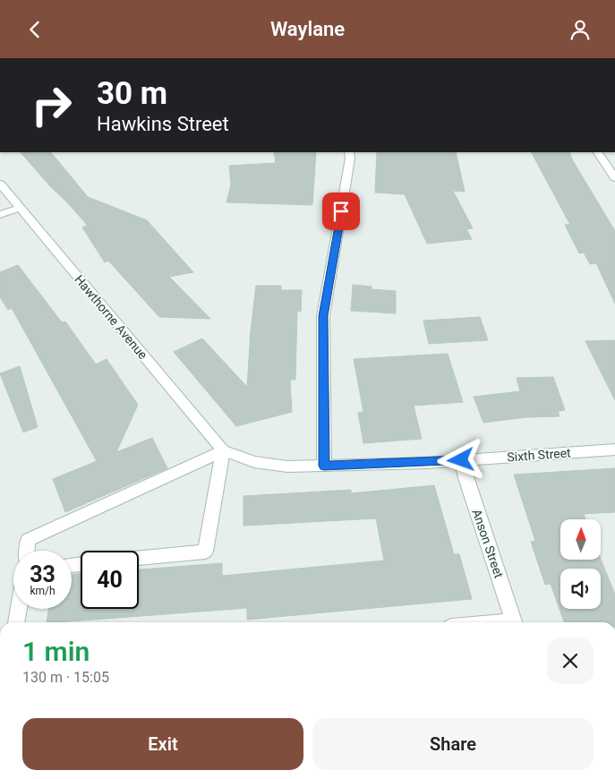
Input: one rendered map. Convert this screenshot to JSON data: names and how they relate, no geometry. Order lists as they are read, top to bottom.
{
  "streets": {
    "street": ["Hawthorne Avenue", "Sixth Street", "Anson Street"]
  },
  "crossings": [
    ["Hawthorne Avenue", "Sixth Street"],
    ["Sixth Street", "Anson Street"]
  ],
  "north": "top",
  "page": {
    "header": "Waylane",
    "turn": ["30 m", "Hawkins Street"],
    "speed": "33 km/h",
    "limit": "40",
    "heading": ["1 min", "130 m · 15:05"],
    "buttons": ["Exit", "Share"]
  }
}
